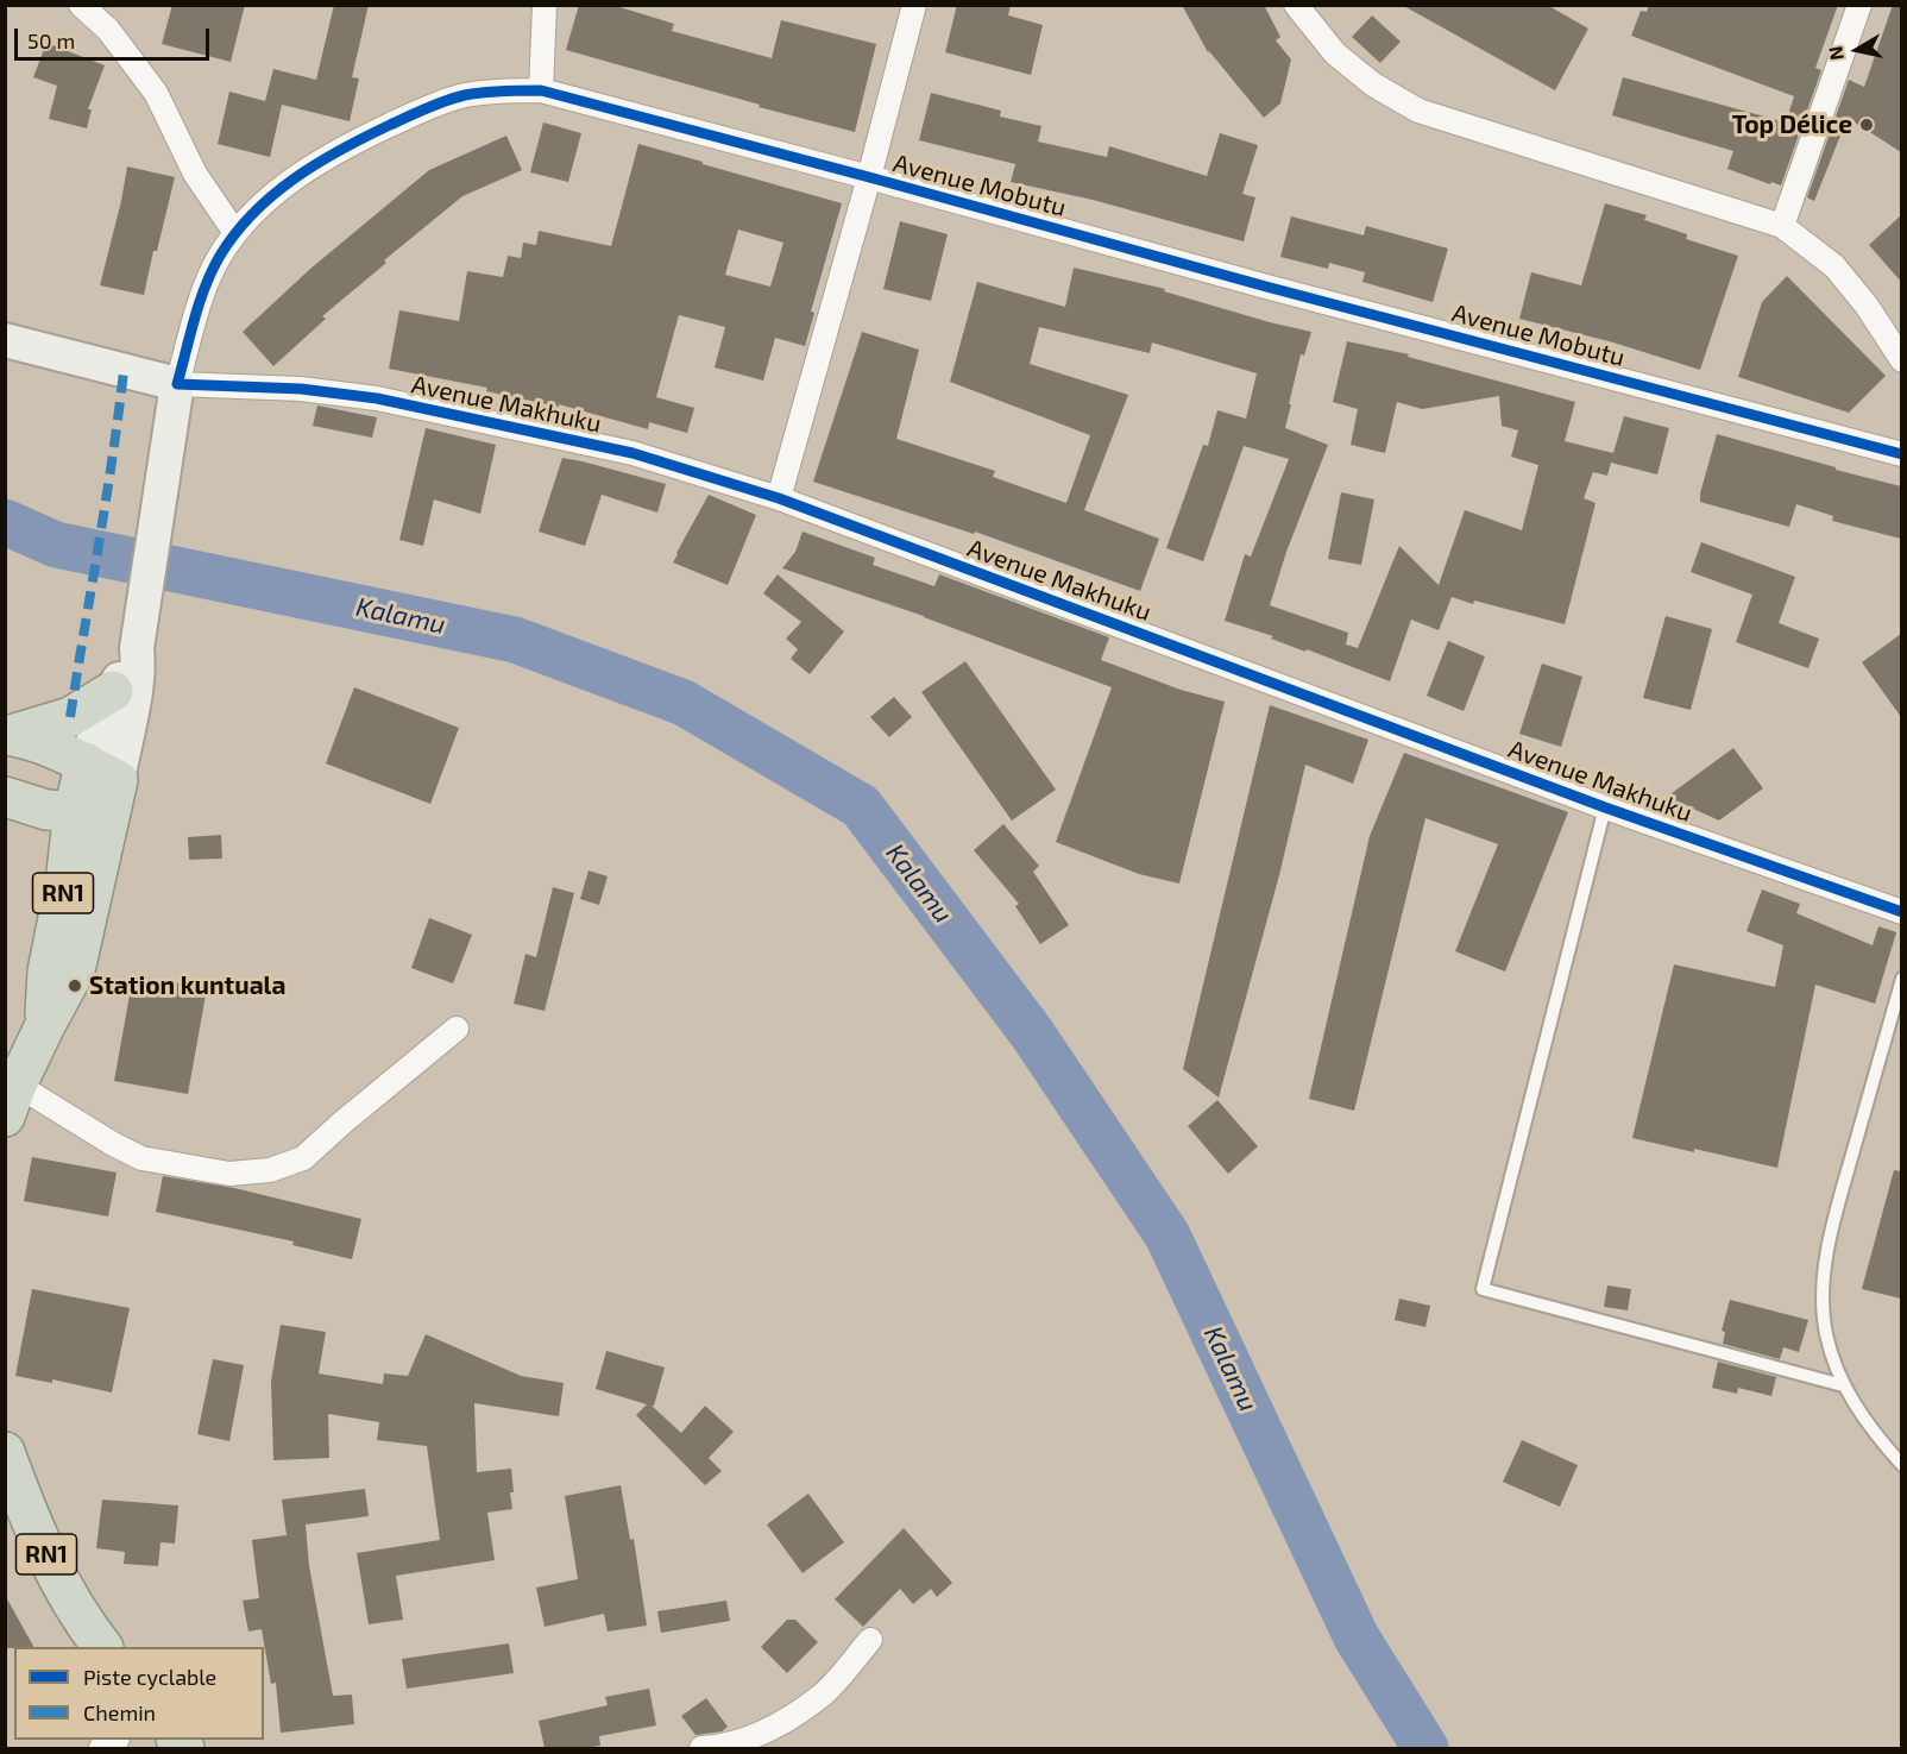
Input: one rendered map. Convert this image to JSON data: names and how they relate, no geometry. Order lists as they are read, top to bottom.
{
  "streets": {
    "highway": ["RN1"],
    "street": ["Avenue Mobutu", "Avenue Makhuku"]
  },
  "crossings": [
    ["Avenue Mobutu", "Avenue Makhuku"]
  ],
  "water": ["Kalamu"],
  "places": ["Top Délice", "Station kuntuala"],
  "legend": ["Piste cyclable", "Chemin"],
  "scale_bar": "50 m",
  "north": "left"
}
